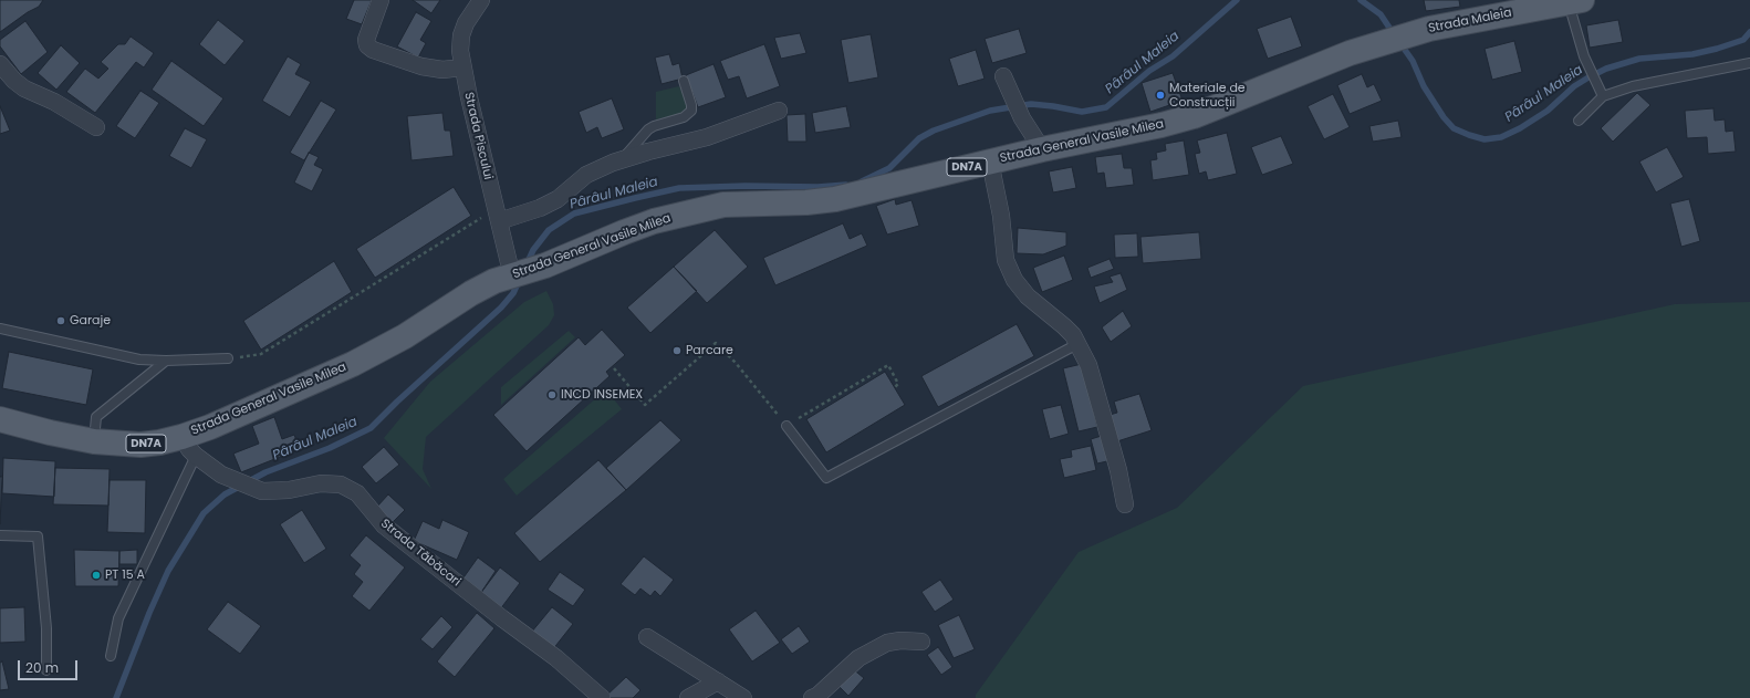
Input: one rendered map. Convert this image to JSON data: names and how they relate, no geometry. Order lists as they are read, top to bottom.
{
  "streets": {
    "main road": ["Strada Maleia", "Strada General Vasile Milea", "DN7A"],
    "street": ["Strada Piscului", "Strada Tăbăcari"]
  },
  "crossings": [
    ["Strada Maleia", "Strada General Vasile Milea"],
    ["Strada Piscului", "Strada General Vasile Milea"],
    ["Strada General Vasile Milea", "Strada Tăbăcari"]
  ],
  "water": ["Pârâul Maleia"],
  "places": [
    "Materiale de Construcții",
    "Garaje",
    "Parcare",
    "INCD INSEMEX",
    "PT 15 A"
  ],
  "scale_bar": "20 m"
}
